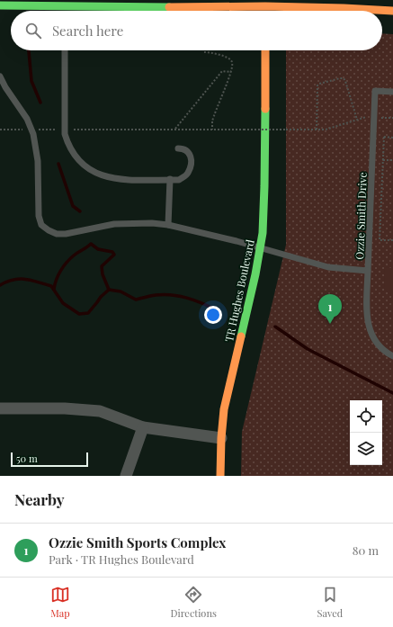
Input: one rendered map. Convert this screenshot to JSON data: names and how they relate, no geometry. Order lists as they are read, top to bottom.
{
  "streets": {
    "main road": ["TR Hughes Boulevard"],
    "lane": ["Ozzie Smith Drive"]
  },
  "crossings": [
    ["Ozzie Smith Drive", "TR Hughes Boulevard"]
  ],
  "scale_bar": "50 m",
  "page": {
    "search": "Search here",
    "pins": "1",
    "scale": "50 m",
    "heading": "Nearby",
    "list": [
      {
        "mark": "1",
        "name": "Ozzie Smith Sports Complex",
        "note": "Park · TR Hughes Boulevard",
        "value": "80 m"
      }
    ],
    "nav": ["Map", "Directions", "Saved"]
  }
}
